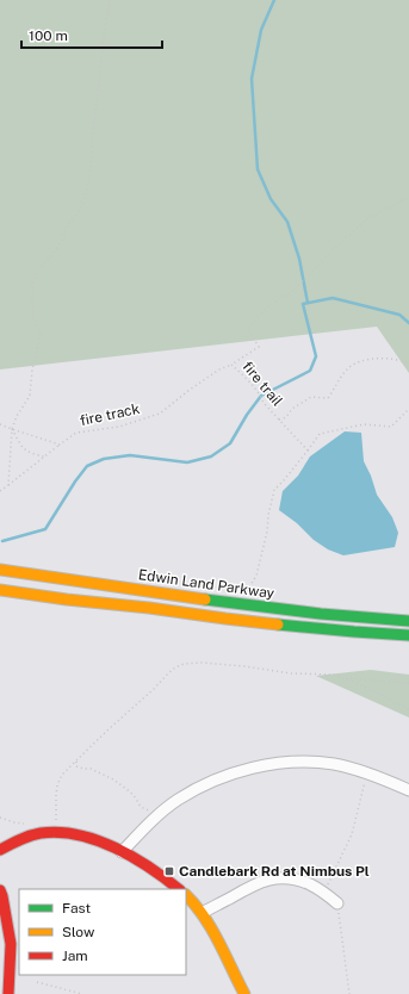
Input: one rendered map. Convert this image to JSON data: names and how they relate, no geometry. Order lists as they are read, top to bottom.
{
  "streets": {
    "main road": ["Edwin Land Parkway"],
    "path": ["fire trail", "fire track"]
  },
  "crossings": [
    ["fire trail", "fire track"]
  ],
  "places": {
    "transit": ["Candlebark Rd at Nimbus Pl"]
  },
  "legend": ["Fast", "Slow", "Jam"],
  "scale_bar": "100 m"
}
